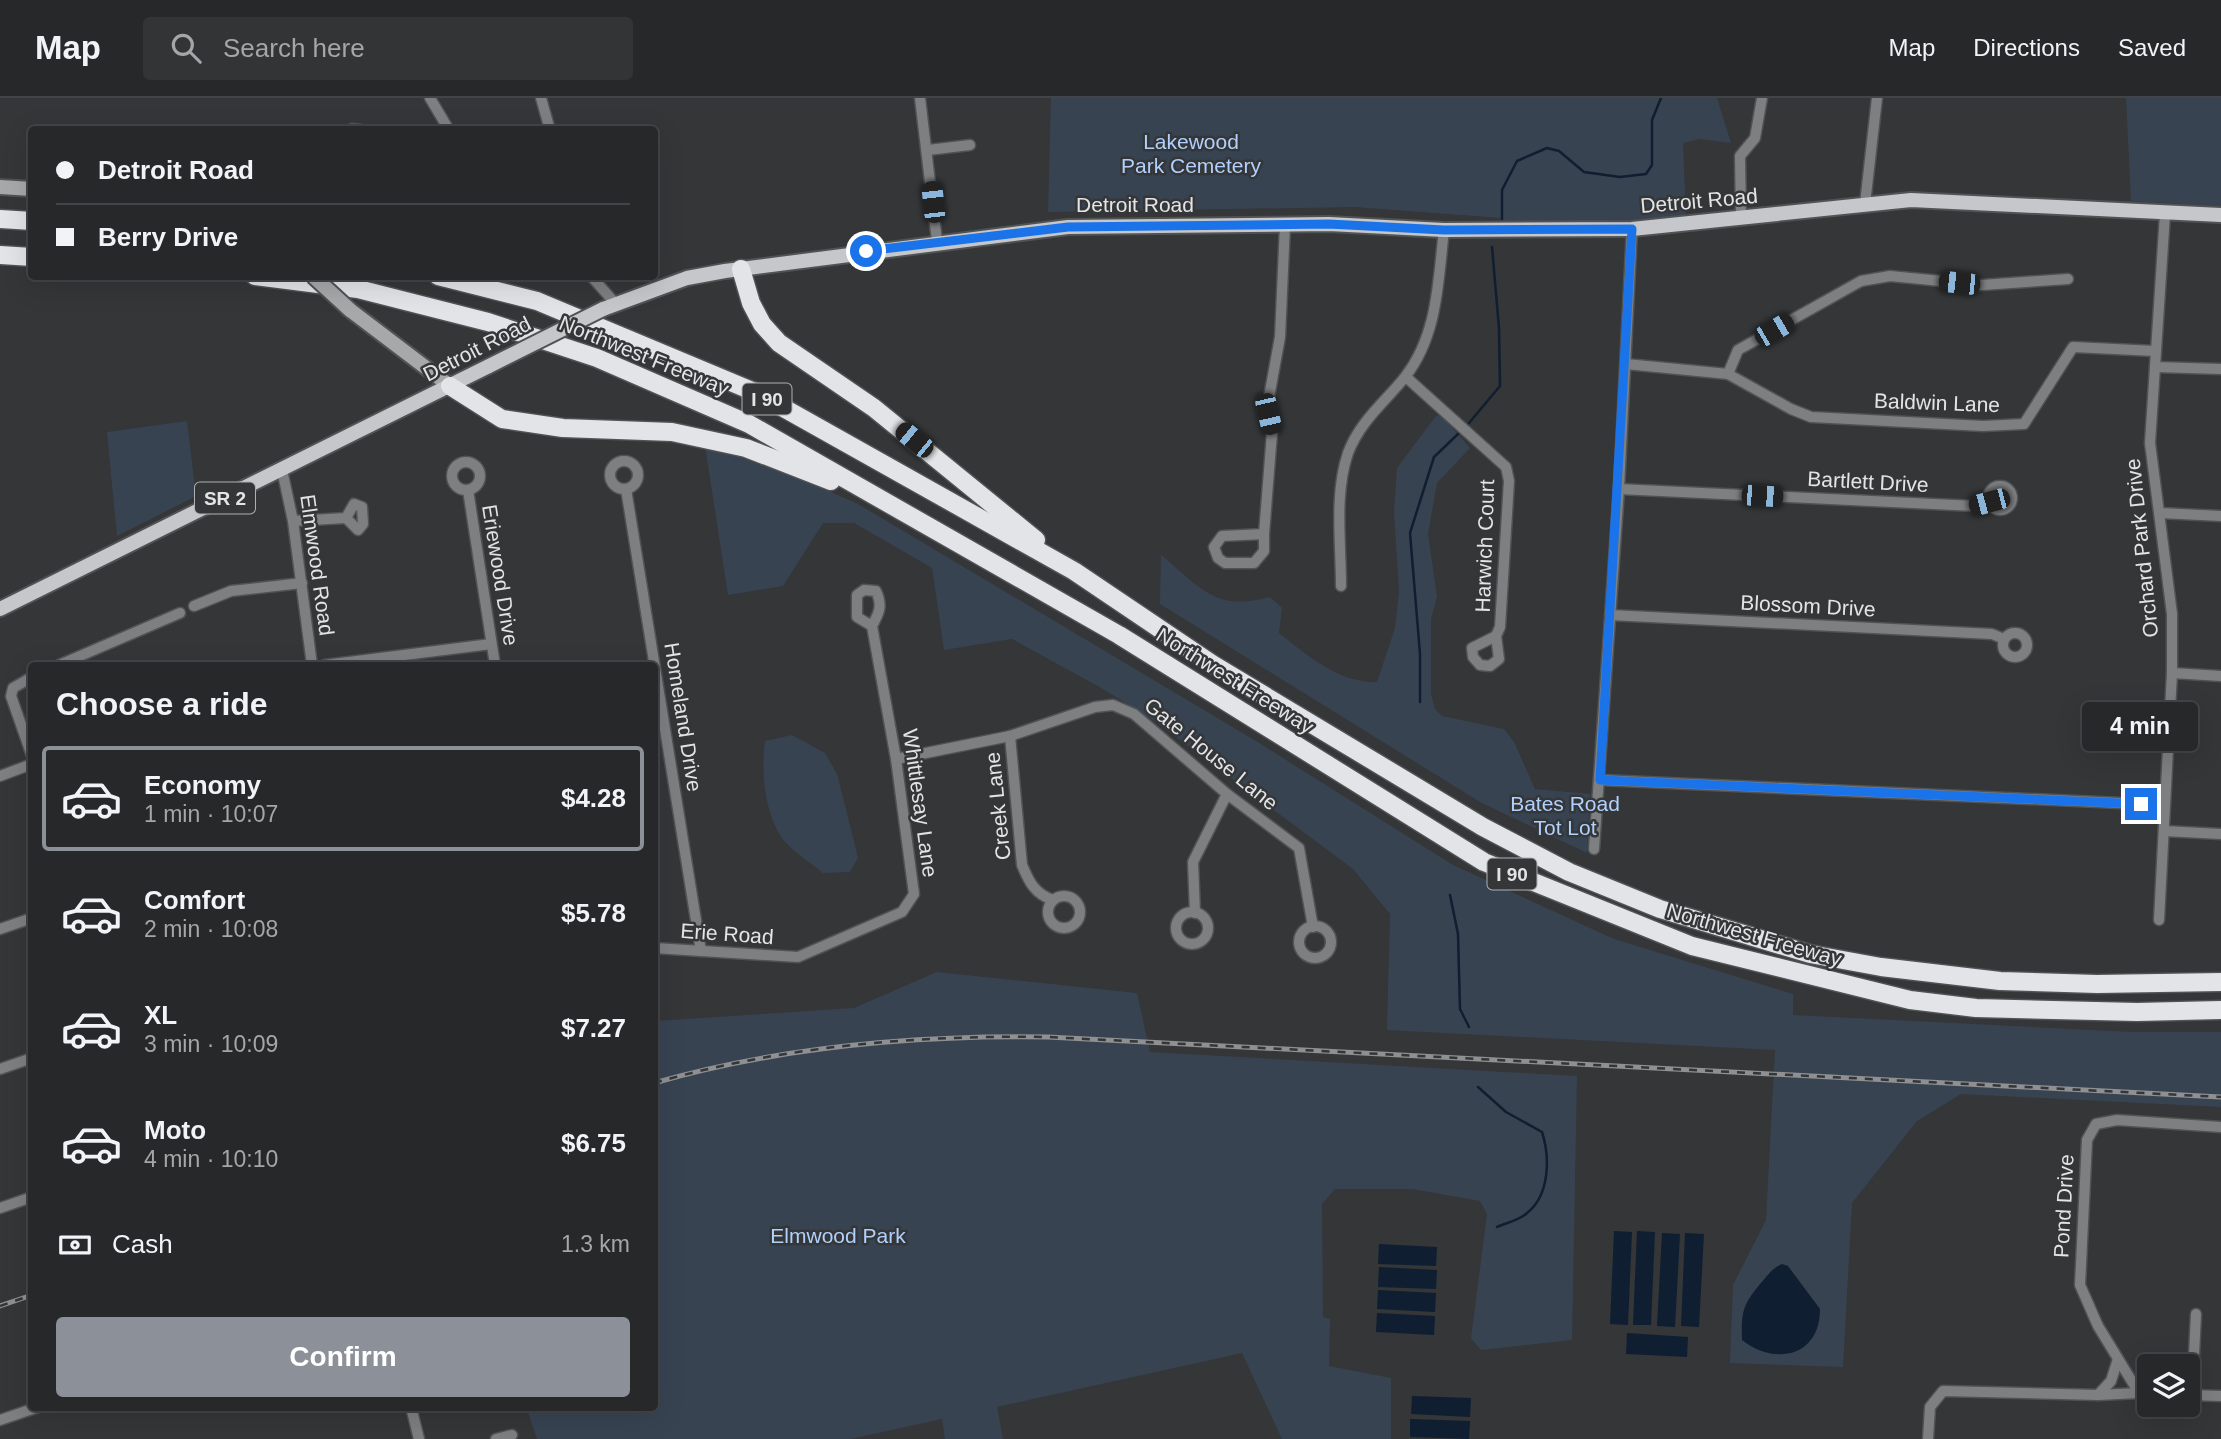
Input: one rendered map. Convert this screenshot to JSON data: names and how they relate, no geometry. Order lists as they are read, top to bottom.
{
  "streets": {
    "highway": ["Northwest Freeway", "I 90"],
    "main road": ["Detroit Road", "SR 2"],
    "street": [
      "Baldwin Lane",
      "Bartlett Drive",
      "Harwich Court",
      "Orchard Park Drive",
      "Elmwood Road",
      "Eriewood Drive",
      "Blossom Drive",
      "Homeland Drive",
      "Gate House Lane",
      "Whittlesay Lane",
      "Creek Lane",
      "Erie Road",
      "Pond Drive"
    ]
  },
  "crossings": [
    ["Detroit Road", "Orchard Park Drive"],
    ["Detroit Road", "Elmwood Road"],
    ["Baldwin Lane", "Orchard Park Drive"],
    ["Homeland Drive", "Erie Road"],
    ["Gate House Lane", "Whittlesay Lane"],
    ["Gate House Lane", "Creek Lane"],
    ["Whittlesay Lane", "Erie Road"]
  ],
  "parks": ["Lakewood Park Cemetery", "Bates Road Tot Lot", "Elmwood Park"],
  "page": {
    "header": "Map",
    "search": "Search here",
    "nav": ["Map", "Directions", "Saved"],
    "banner": ["Detroit Road", "Berry Drive"],
    "heading": "Choose a ride",
    "bubble": "4 min",
    "list": [
      {
        "name": "Economy",
        "note": "1 min · 10:07",
        "value": "$4.28"
      },
      {
        "name": "Comfort",
        "note": "2 min · 10:08",
        "value": "$5.78"
      },
      {
        "name": "XL",
        "note": "3 min · 10:09",
        "value": "$7.27"
      },
      {
        "name": "Moto",
        "note": "4 min · 10:10",
        "value": "$6.75"
      }
    ],
    "pay": ["Cash", "1.3 km"],
    "buttons": "Confirm"
  }
}
